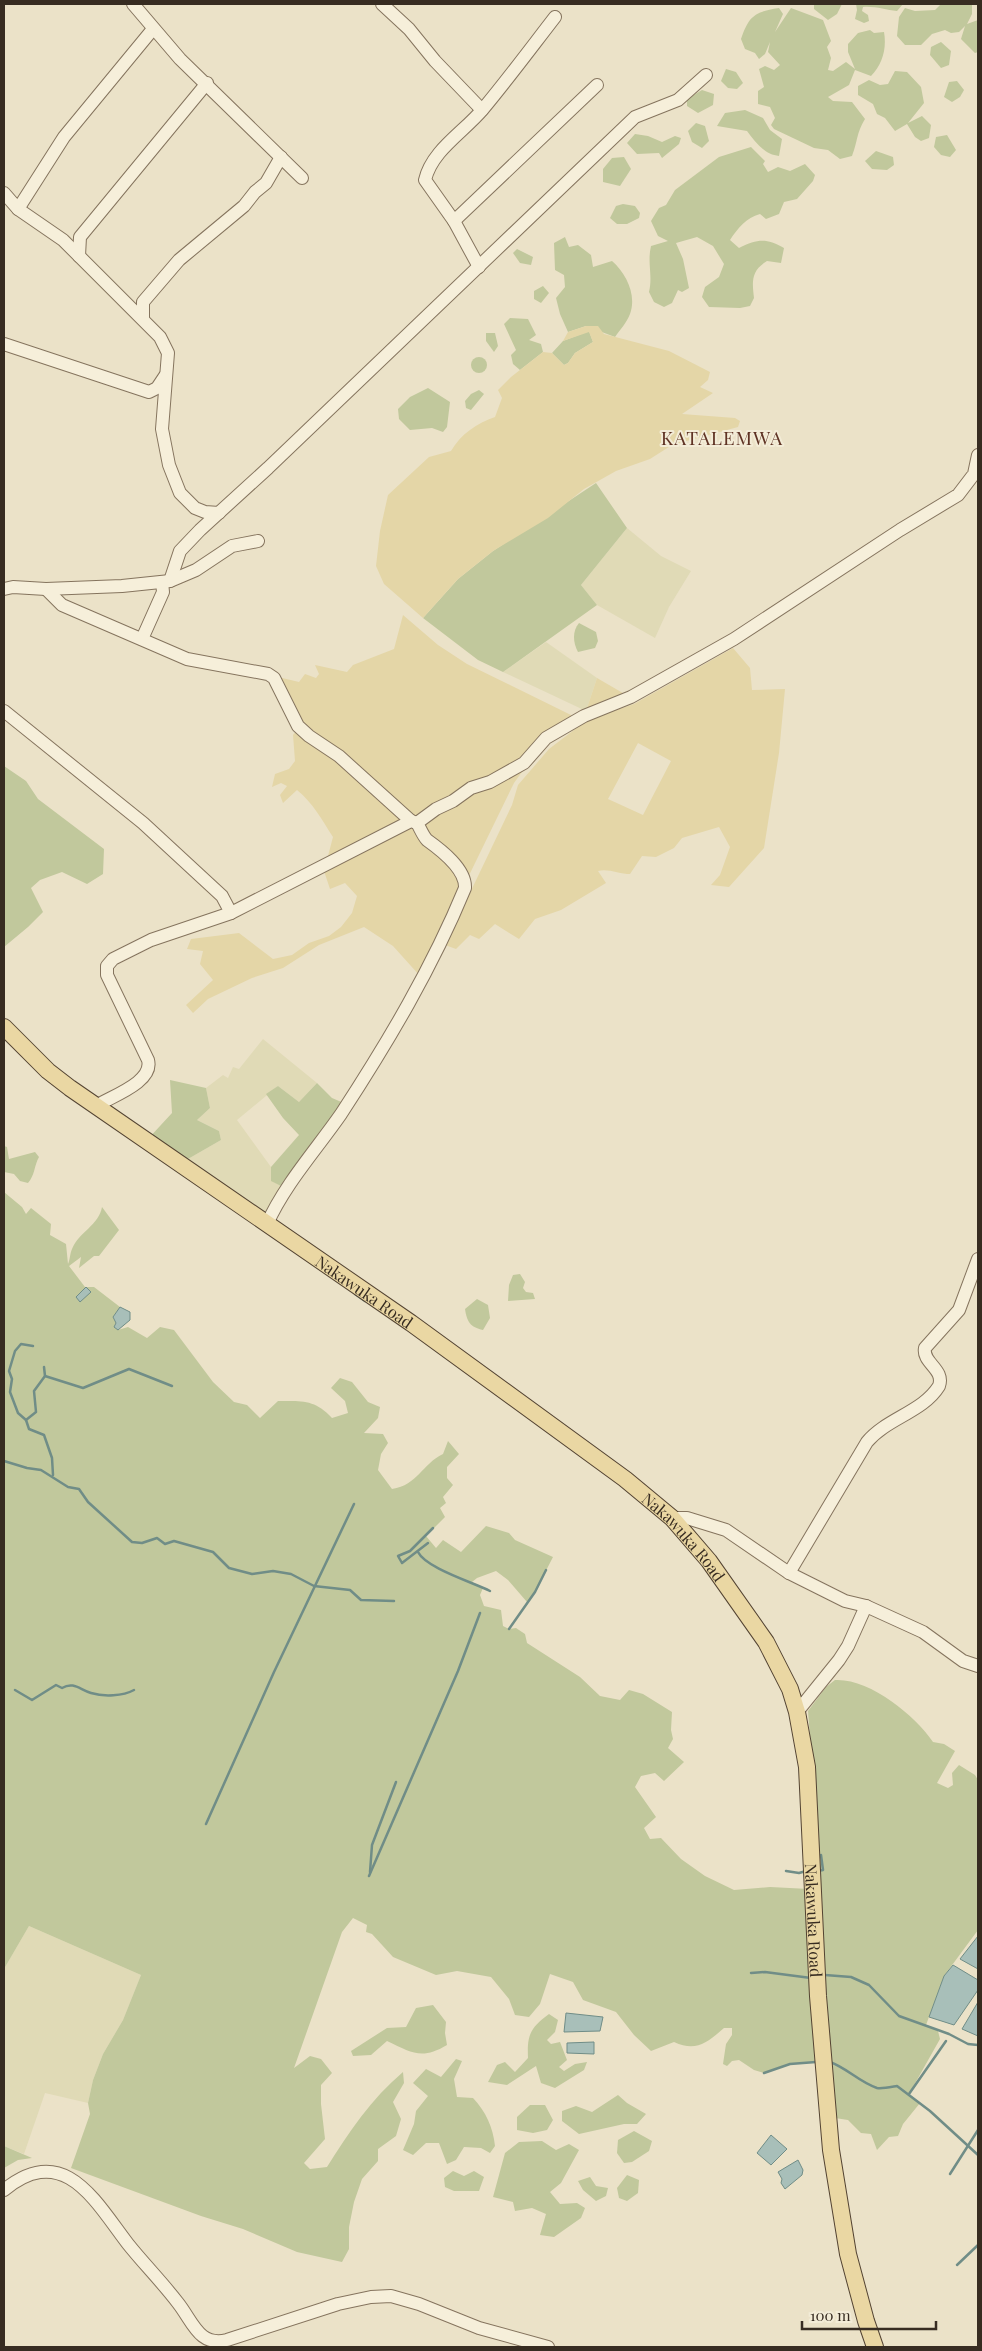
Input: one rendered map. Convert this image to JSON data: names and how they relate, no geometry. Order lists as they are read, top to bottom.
{
  "streets": {
    "main road": ["Nakawuka Road"]
  },
  "districts": ["KATALEMWA"],
  "scale_bar": "100 m"
}
